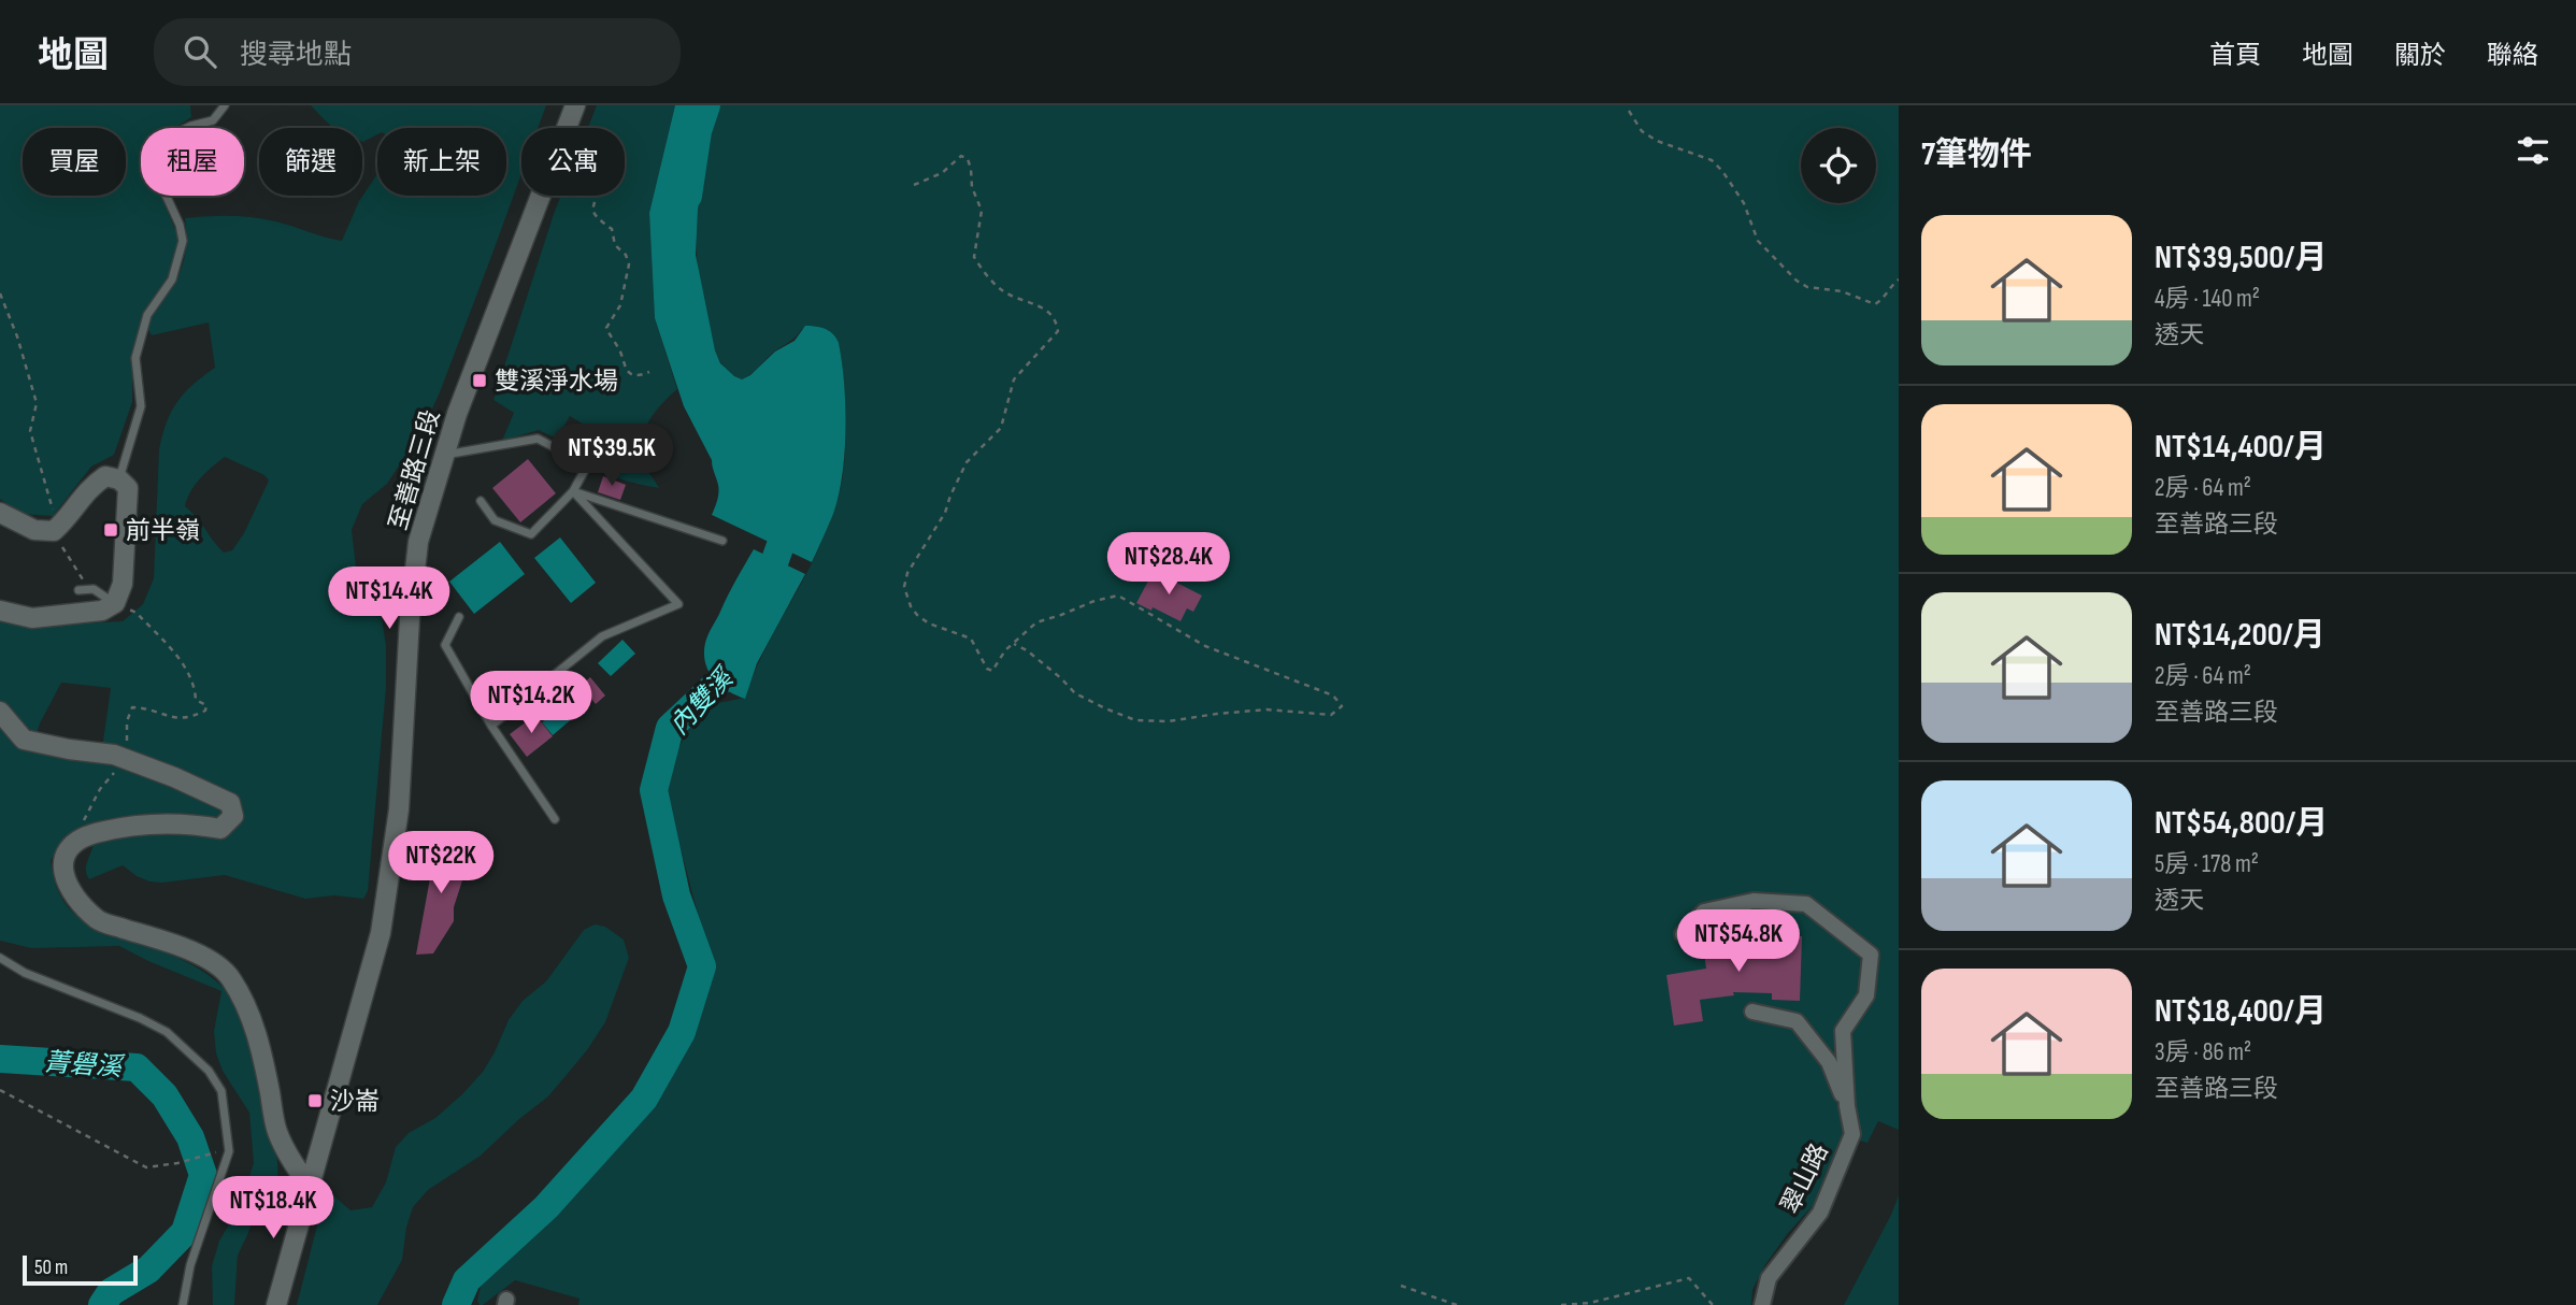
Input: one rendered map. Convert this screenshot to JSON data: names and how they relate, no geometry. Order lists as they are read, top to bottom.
{
  "streets": {
    "street": ["至善路三段", "翠山路"]
  },
  "water": ["內雙溪", "菁礐溪"],
  "places": {
    "transit": ["雙溪淨水場", "前半嶺", "沙崙"]
  },
  "scale_bar": "50 m",
  "page": {
    "header": "地圖",
    "search": "搜尋地點",
    "nav": [
      "首頁",
      "地圖",
      "關於",
      "聯絡"
    ],
    "heading": "7筆物件",
    "chip": [
      "買屋",
      "租屋",
      "篩選",
      "新上架",
      "公寓"
    ],
    "list": [
      {
        "name": "NT$39,500/月",
        "note": "4房 · 140 m² · 透天"
      },
      {
        "name": "NT$14,400/月",
        "note": "2房 · 64 m² · 至善路三段"
      },
      {
        "name": "NT$14,200/月",
        "note": "2房 · 64 m² · 至善路三段"
      },
      {
        "name": "NT$54,800/月",
        "note": "5房 · 178 m² · 透天"
      },
      {
        "name": "NT$18,400/月",
        "note": "3房 · 86 m² · 至善路三段"
      }
    ],
    "price": [
      "NT$39.5K",
      "NT$28.4K",
      "NT$14.4K",
      "NT$14.2K",
      "NT$22K",
      "NT$54.8K",
      "NT$18.4K"
    ],
    "scale": "50 m"
  }
}
